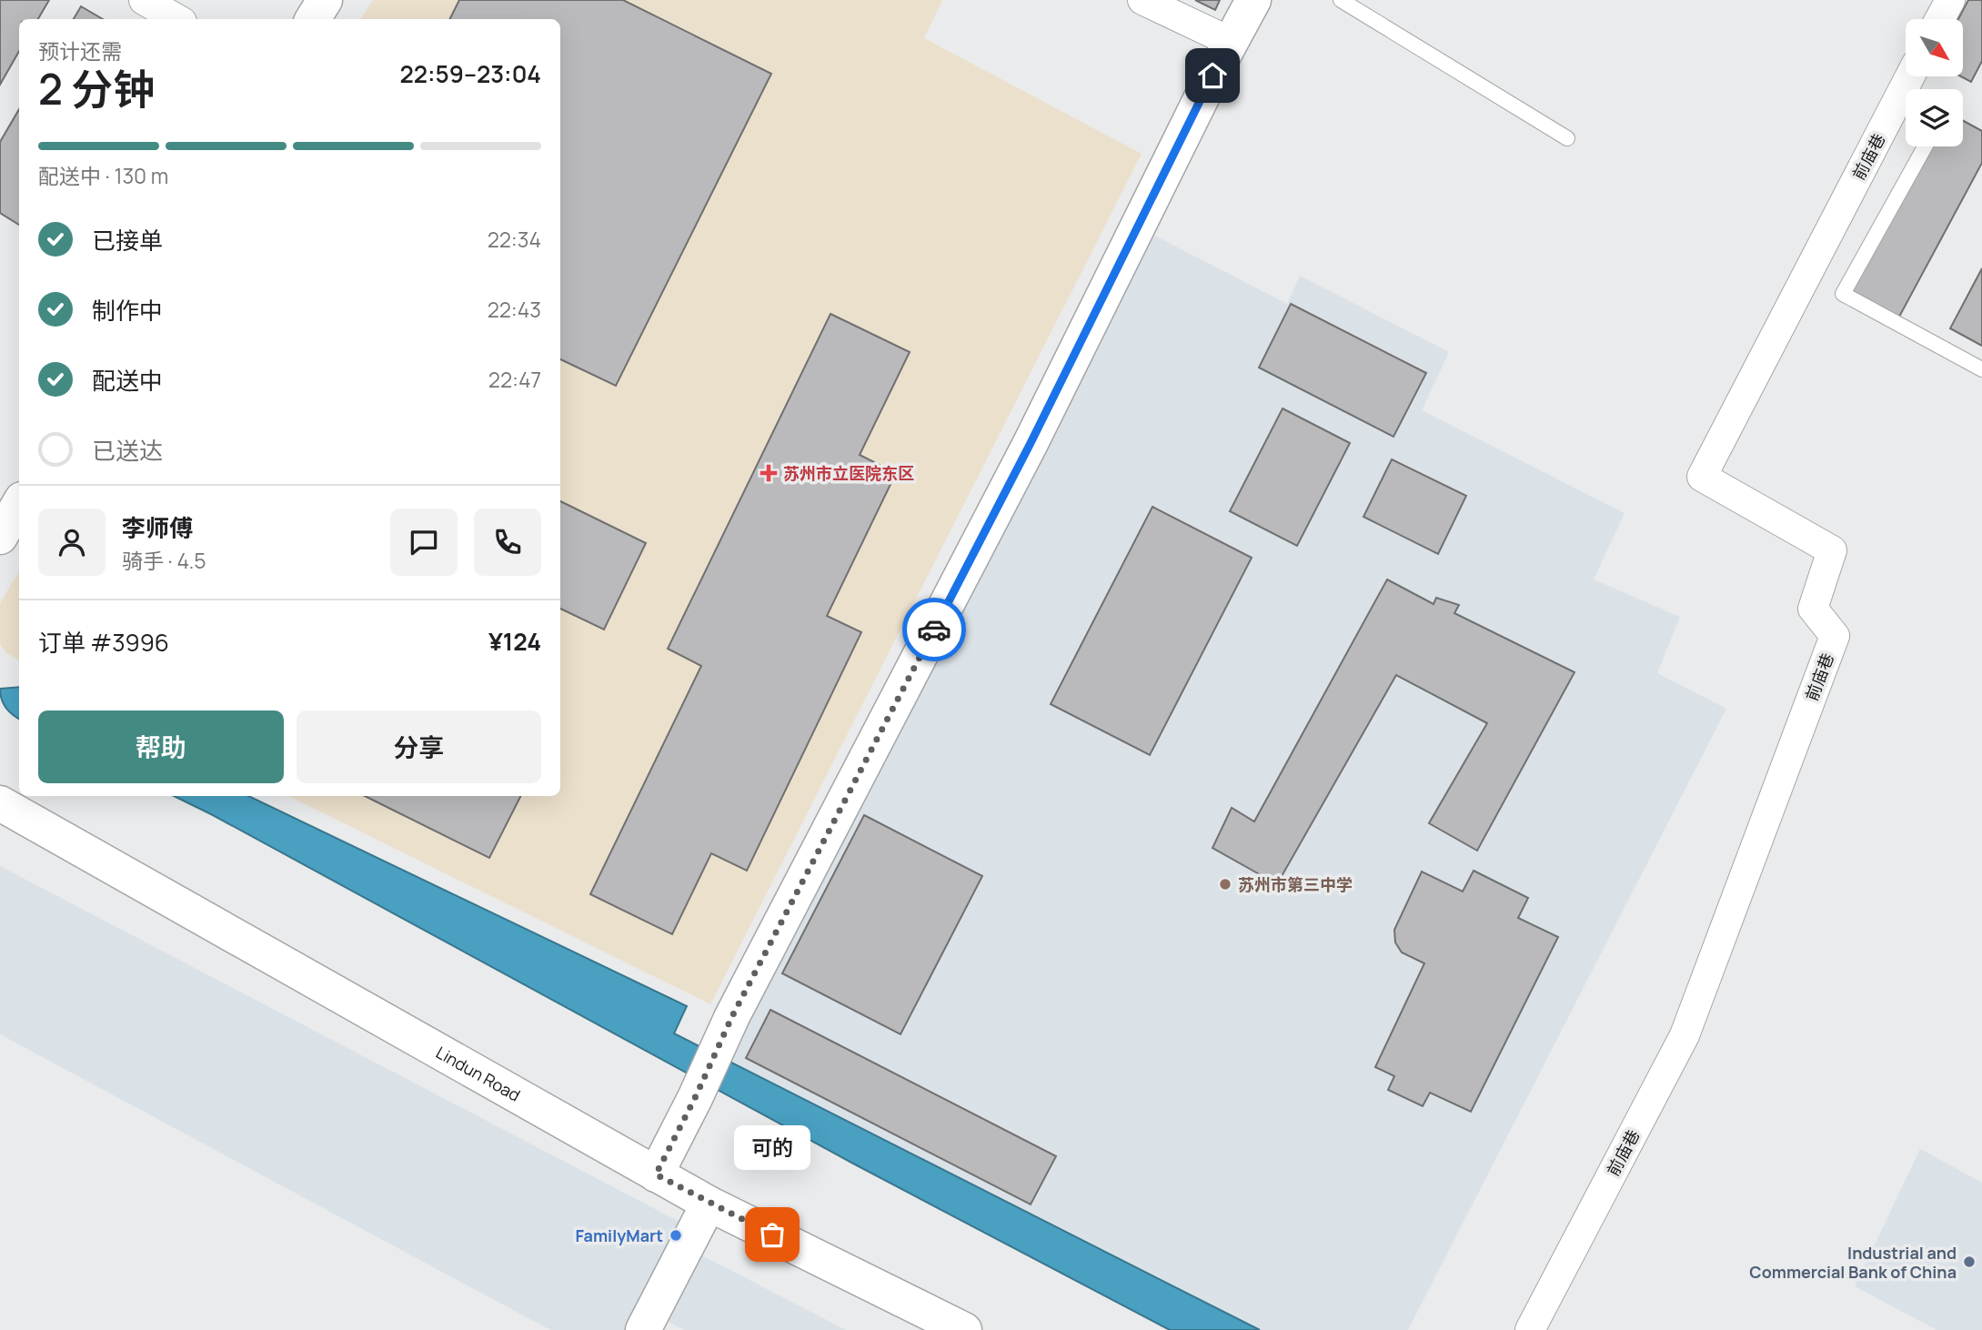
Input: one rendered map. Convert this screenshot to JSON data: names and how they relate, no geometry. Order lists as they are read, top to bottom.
{
  "streets": {
    "street": ["前庙巷", "Lindun Road"]
  },
  "places": {
    "health": ["苏州市立医院东区"],
    "other": [
      "苏州市第三中学",
      "可的",
      "FamilyMart",
      "Industrial and Commercial Bank of China"
    ]
  },
  "north": "bottom right",
  "page": {
    "heading": ["2 分钟", "预计还需", "22:59–23:04"],
    "panel": [
      "李师傅",
      "骑手 · 4.5",
      "订单 #3996",
      "¥124"
    ],
    "bar": "配送中 · 130 m",
    "list": [
      ["已接单", "22:34"],
      ["制作中", "22:43"],
      ["配送中", "22:47"],
      "已送达"
    ],
    "buttons": ["帮助", "分享"],
    "bubble": "可的"
  }
}
